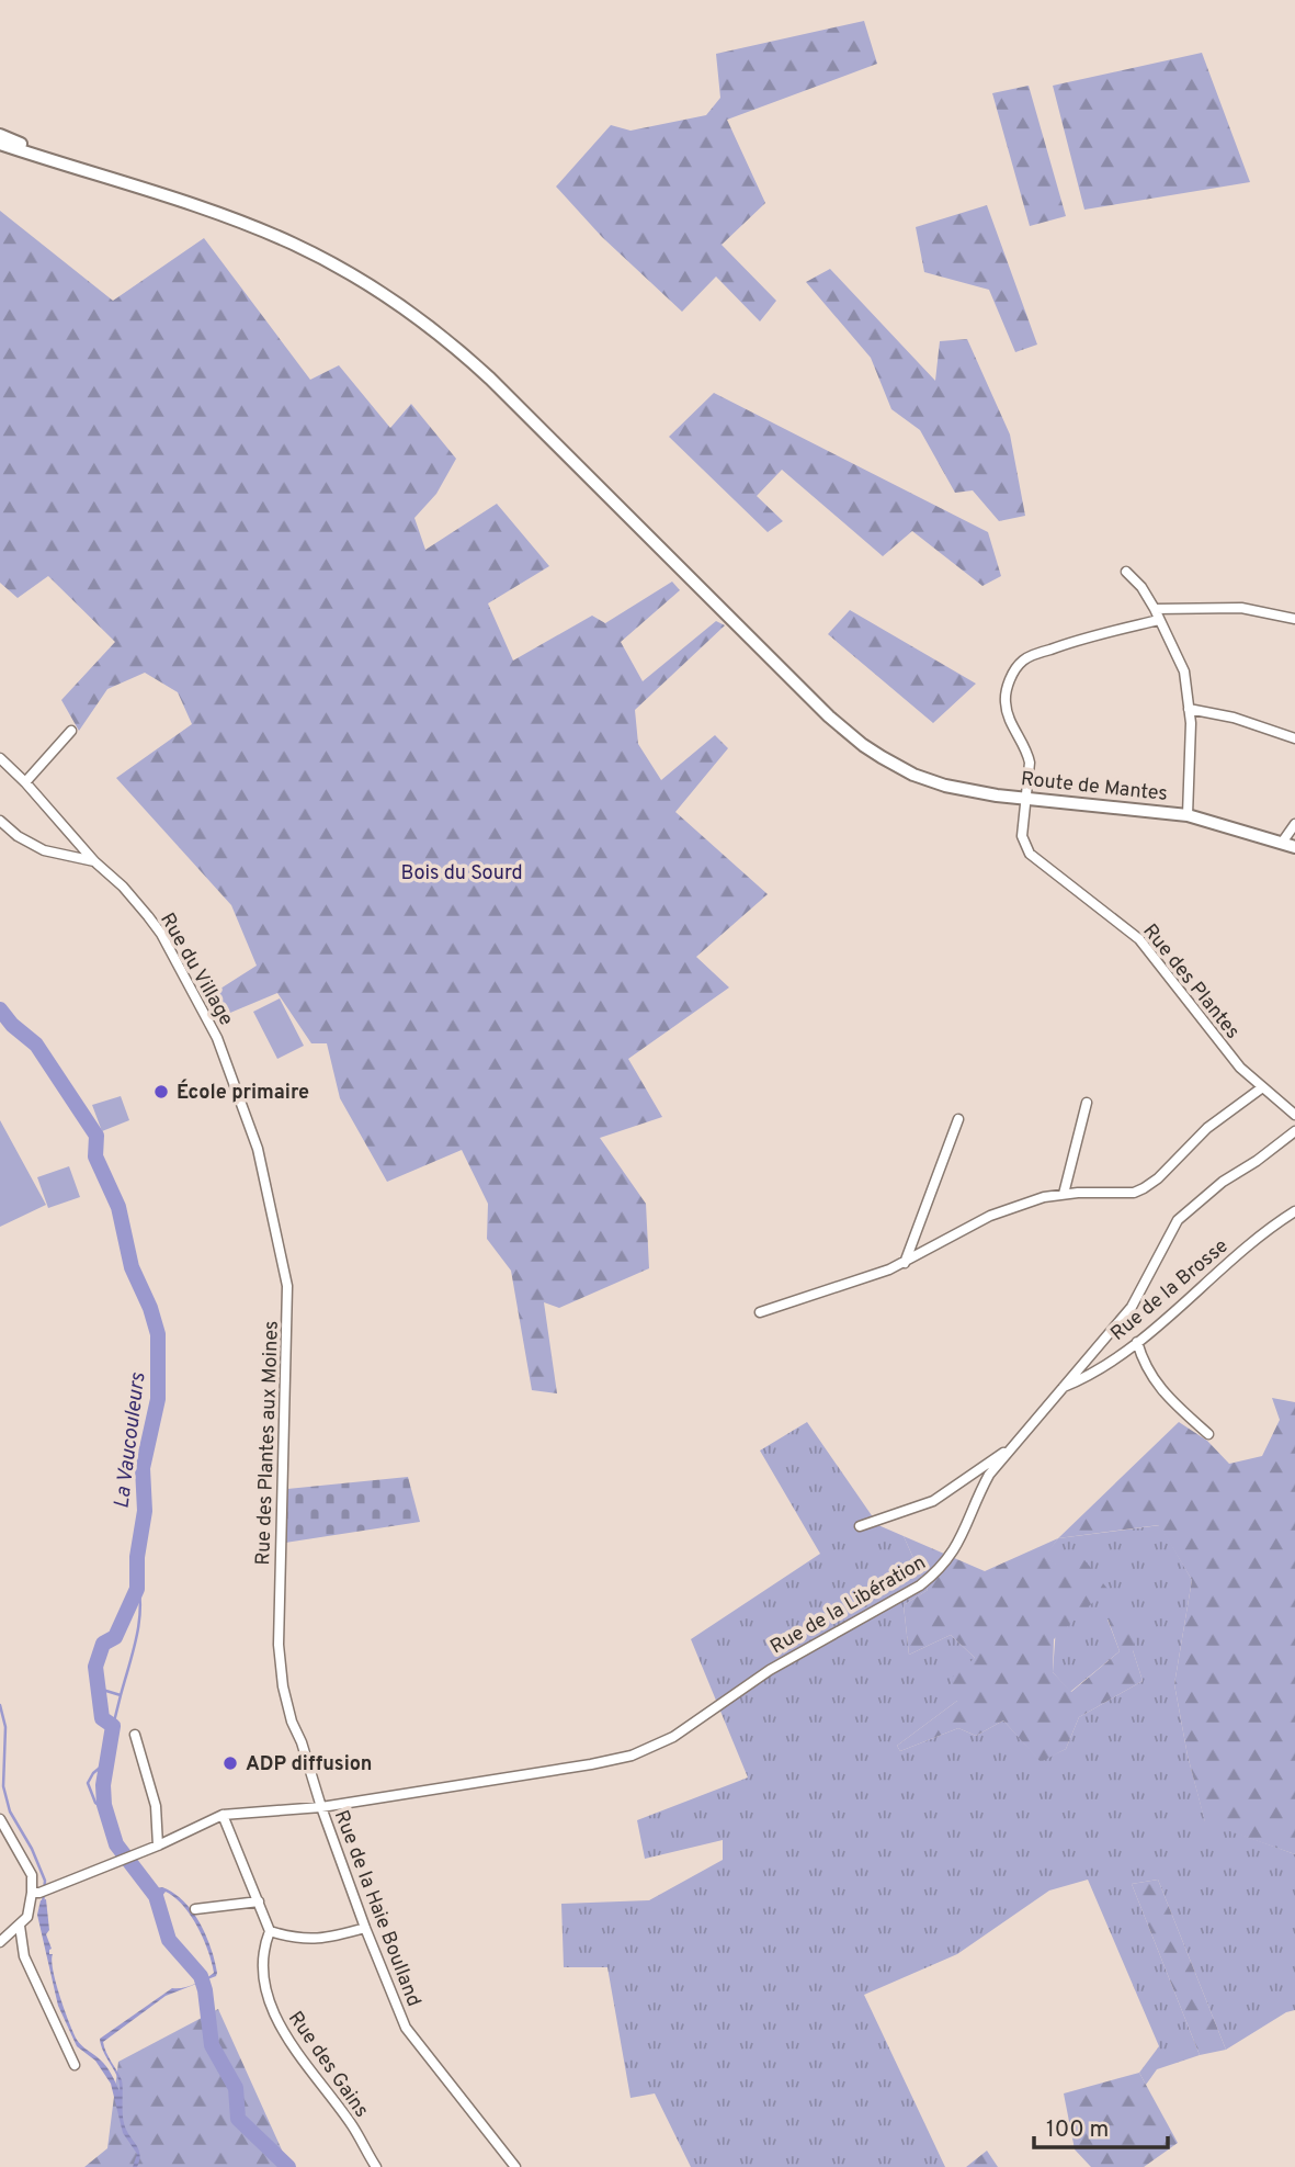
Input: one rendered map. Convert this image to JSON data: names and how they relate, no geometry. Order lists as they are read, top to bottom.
{
  "streets": {
    "main road": ["Route de Mantes"],
    "street": [
      "Rue du Village",
      "Rue des Plantes",
      "Rue de la Brosse",
      "Rue des Plantes aux Moines",
      "Rue de la Libération",
      "Rue de la Haie Boulland",
      "Rue des Gains"
    ]
  },
  "crossings": [
    ["Route de Mantes", "Rue des Plantes"],
    ["Rue du Village", "Rue des Plantes aux Moines"],
    ["Rue de la Brosse", "Rue de la Libération"],
    ["Rue des Plantes aux Moines", "Rue de la Libération"],
    ["Rue des Plantes aux Moines", "Rue de la Haie Boulland"],
    ["Rue de la Libération", "Rue de la Haie Boulland"]
  ],
  "water": ["La Vaucouleurs"],
  "parks": ["Bois du Sourd"],
  "places": ["École primaire", "ADP diffusion"],
  "scale_bar": "100 m"
}
